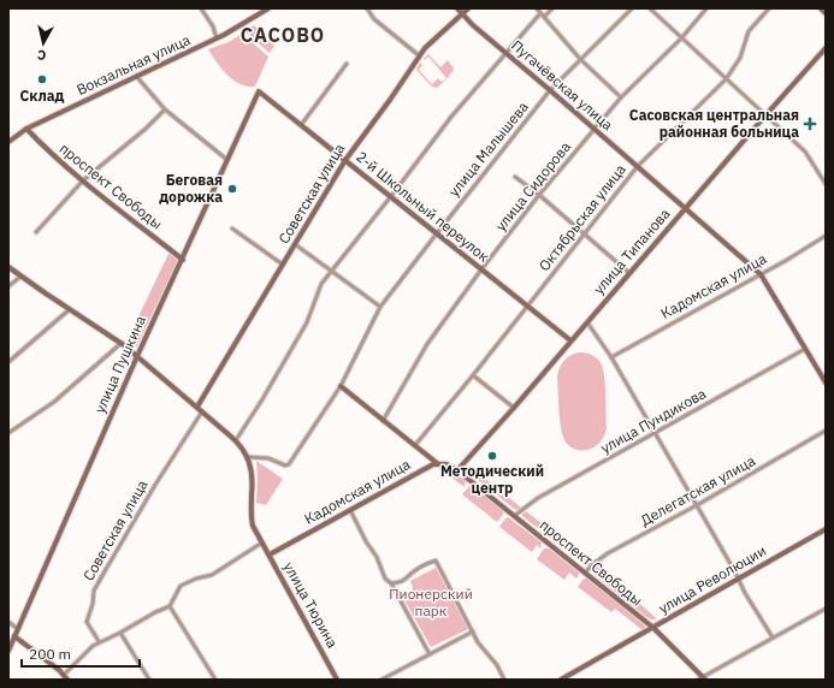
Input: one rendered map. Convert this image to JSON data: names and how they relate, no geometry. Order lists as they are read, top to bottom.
{
  "streets": {
    "street": [
      "Вокзальная улица",
      "Пугачёвская улица",
      "улица Малышева",
      "проспект Свободы",
      "улица Сидорова",
      "Советская улица",
      "2-й Школьный переулок",
      "Октябрьская улица",
      "улица Типанова",
      "Кадомская улица",
      "улица Пушкина",
      "улица Пундикова",
      "Делегатская улица",
      "улица Революции",
      "улица Тюрина"
    ]
  },
  "crossings": [
    ["Вокзальная улица", "проспект Свободы"],
    ["Пугачёвская улица", "улица Малышева"],
    ["Пугачёвская улица", "улица Сидорова"],
    ["Пугачёвская улица", "Советская улица"],
    ["Пугачёвская улица", "Октябрьская улица"],
    ["Пугачёвская улица", "улица Типанова"],
    ["Пугачёвская улица", "Кадомская улица"],
    ["Пугачёвская улица", "улица Пундикова"],
    ["улица Малышева", "2-й Школьный переулок"],
    ["улица Малышева", "улица Тюрина"],
    ["проспект Свободы", "улица Типанова"],
    ["проспект Свободы", "улица Пушкина"],
    ["проспект Свободы", "улица Пундикова"],
    ["проспект Свободы", "Делегатская улица"],
    ["проспект Свободы", "улица Революции"],
    ["улица Сидорова", "2-й Школьный переулок"],
    ["Советская улица", "2-й Школьный переулок"],
    ["2-й Школьный переулок", "Октябрьская улица"],
    ["2-й Школьный переулок", "улица Типанова"],
    ["2-й Школьный переулок", "улица Пушкина"],
    ["Кадомская улица", "улица Тюрина"]
  ],
  "districts": ["САСОВО"],
  "parks": ["Пионерский парк"],
  "places": {
    "other": ["Склад", "Беговая дорожка", "Методический центр"],
    "health": ["Сасовская центральная районная больница"]
  },
  "scale_bar": "200 m",
  "north": "bottom"
}
